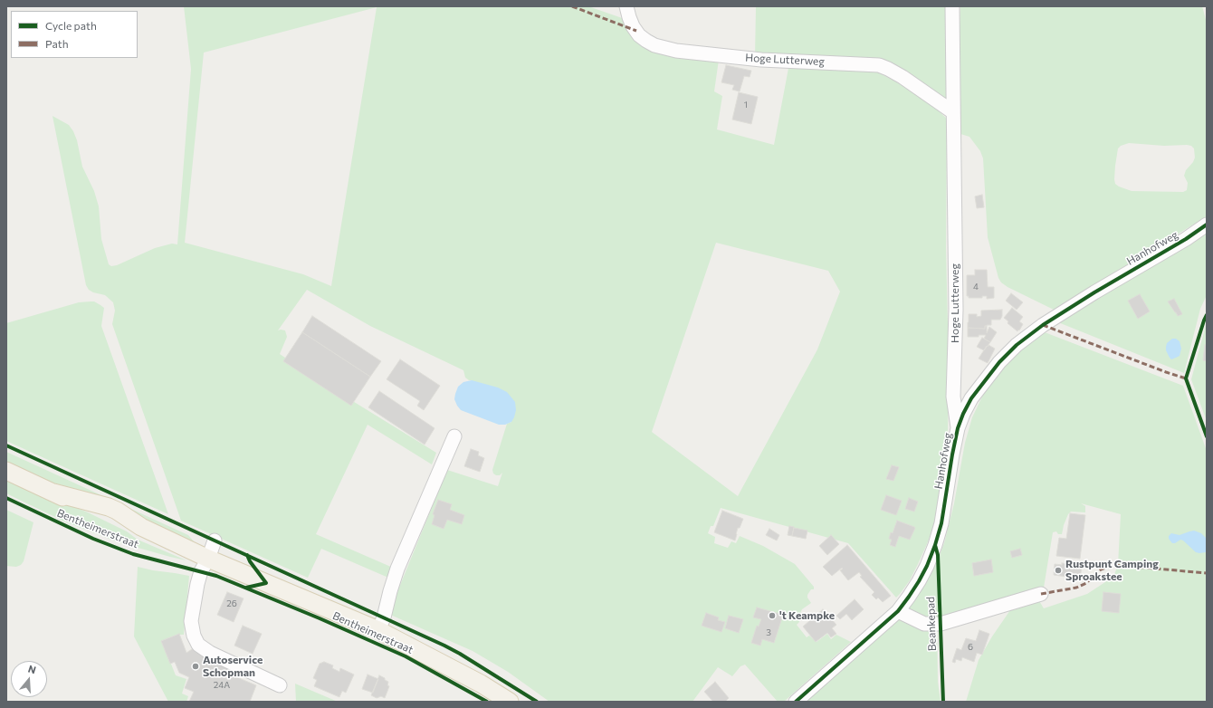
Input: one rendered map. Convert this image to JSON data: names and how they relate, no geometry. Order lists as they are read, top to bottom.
{
  "streets": {
    "main road": ["Bentheimerstraat"],
    "street": ["Hoge Lutterweg", "Hanhofweg", "Beankepad"]
  },
  "crossings": [
    ["Hoge Lutterweg", "Hanhofweg"],
    ["Hanhofweg", "Beankepad"]
  ],
  "places": ["Rustpunt Camping Sproakstee", "'t Keampke", "Autoservice Schopman"],
  "house_numbers": [
    "1",
    "4",
    "26",
    "3",
    "6",
    "24A"
  ],
  "legend": ["Cycle path", "Path"],
  "north": "top"
}
